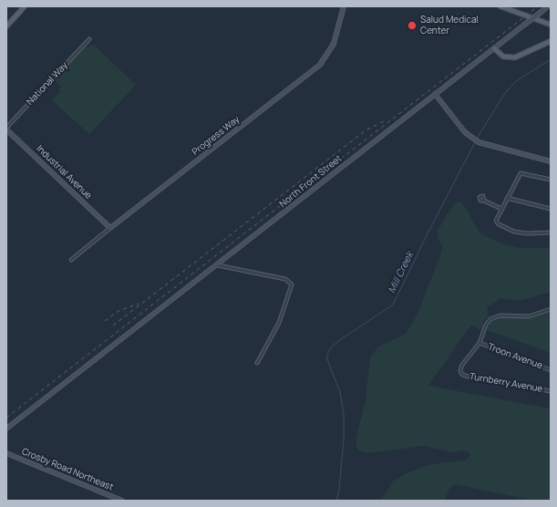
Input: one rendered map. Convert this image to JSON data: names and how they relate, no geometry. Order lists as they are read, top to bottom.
{
  "streets": {
    "street": [
      "National Way",
      "Progress Way",
      "Industrial Avenue",
      "North Front Street",
      "Troon Avenue",
      "Turnberry Avenue",
      "Crosby Road Northeast"
    ]
  },
  "crossings": [
    ["National Way", "Industrial Avenue"],
    ["Progress Way", "Industrial Avenue"],
    ["Troon Avenue", "Turnberry Avenue"]
  ],
  "water": ["Mill Creek"],
  "places": ["Salud Medical Center"]
}
